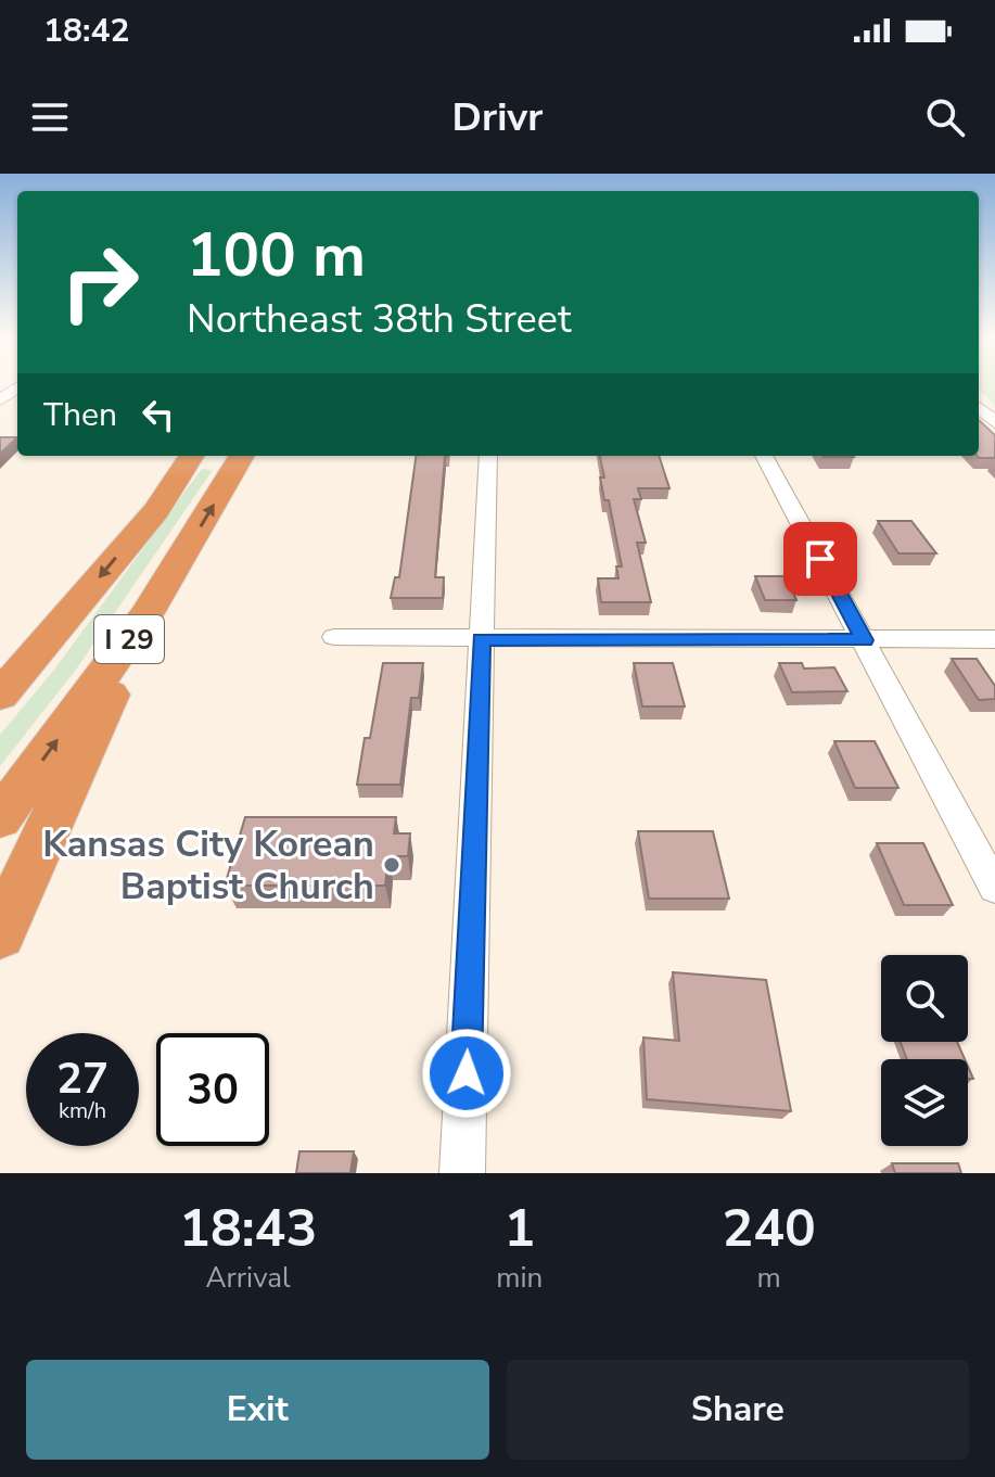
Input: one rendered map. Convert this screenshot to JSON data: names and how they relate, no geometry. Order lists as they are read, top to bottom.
{
  "streets": {
    "highway": ["I 29"]
  },
  "places": ["Kansas City Korean Baptist Church"],
  "page": {
    "status": "18:42",
    "header": "Drivr",
    "turn": ["100 m", "Northeast 38th Street"],
    "then": "Then",
    "speed": "27 km/h",
    "limit": "30",
    "eta": [
      "18:43",
      "Arrival",
      "1",
      "min",
      "240",
      "m"
    ],
    "buttons": ["Exit", "Share"]
  }
}
